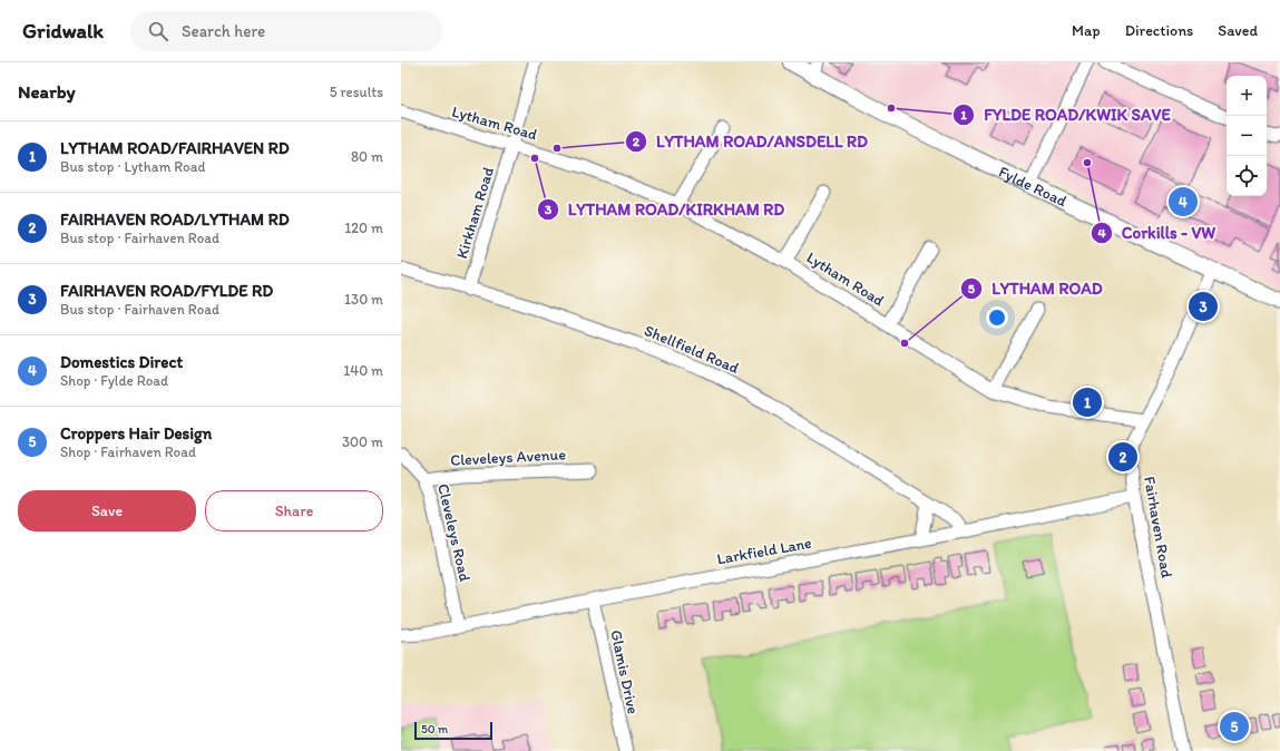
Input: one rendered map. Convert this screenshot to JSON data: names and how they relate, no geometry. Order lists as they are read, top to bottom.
{
  "streets": {
    "street": [
      "Lytham Road",
      "Fylde Road",
      "Kirkham Road",
      "Shellfield Road",
      "Cleveleys Avenue",
      "Fairhaven Road",
      "Cleveleys Road",
      "Larkfield Lane",
      "Glamis Drive"
    ]
  },
  "crossings": [
    ["Lytham Road", "Kirkham Road"],
    ["Lytham Road", "Fairhaven Road"],
    ["Fylde Road", "Fairhaven Road"],
    ["Kirkham Road", "Shellfield Road"],
    ["Shellfield Road", "Larkfield Lane"],
    ["Cleveleys Avenue", "Cleveleys Road"],
    ["Fairhaven Road", "Larkfield Lane"],
    ["Cleveleys Road", "Larkfield Lane"],
    ["Larkfield Lane", "Glamis Drive"]
  ],
  "places": [
    "FYLDE ROAD/KWIK SAVE",
    "LYTHAM ROAD/ANSDELL RD",
    "LYTHAM ROAD/KIRKHAM RD",
    "Corkills - VW",
    "LYTHAM ROAD"
  ],
  "scale_bar": "50 m",
  "page": {
    "header": "Gridwalk",
    "search": "Search here",
    "nav": ["Map", "Directions", "Saved"],
    "heading": ["Nearby", "5 results"],
    "map_buttons": ["+", "−"],
    "list": [
      {
        "mark": "1",
        "name": "LYTHAM ROAD/FAIRHAVEN RD",
        "note": "Bus stop · Lytham Road",
        "value": "80 m"
      },
      {
        "mark": "2",
        "name": "FAIRHAVEN ROAD/LYTHAM RD",
        "note": "Bus stop · Fairhaven Road",
        "value": "120 m"
      },
      {
        "mark": "3",
        "name": "FAIRHAVEN ROAD/FYLDE RD",
        "note": "Bus stop · Fairhaven Road",
        "value": "130 m"
      },
      {
        "mark": "4",
        "name": "Domestics Direct",
        "note": "Shop · Fylde Road",
        "value": "140 m"
      },
      {
        "mark": "5",
        "name": "Croppers Hair Design",
        "note": "Shop · Fairhaven Road",
        "value": "300 m"
      }
    ],
    "pins": [
      "4",
      "3",
      "1",
      "2",
      "5"
    ],
    "buttons": ["Save", "Share"],
    "scale": "50 m"
  }
}
